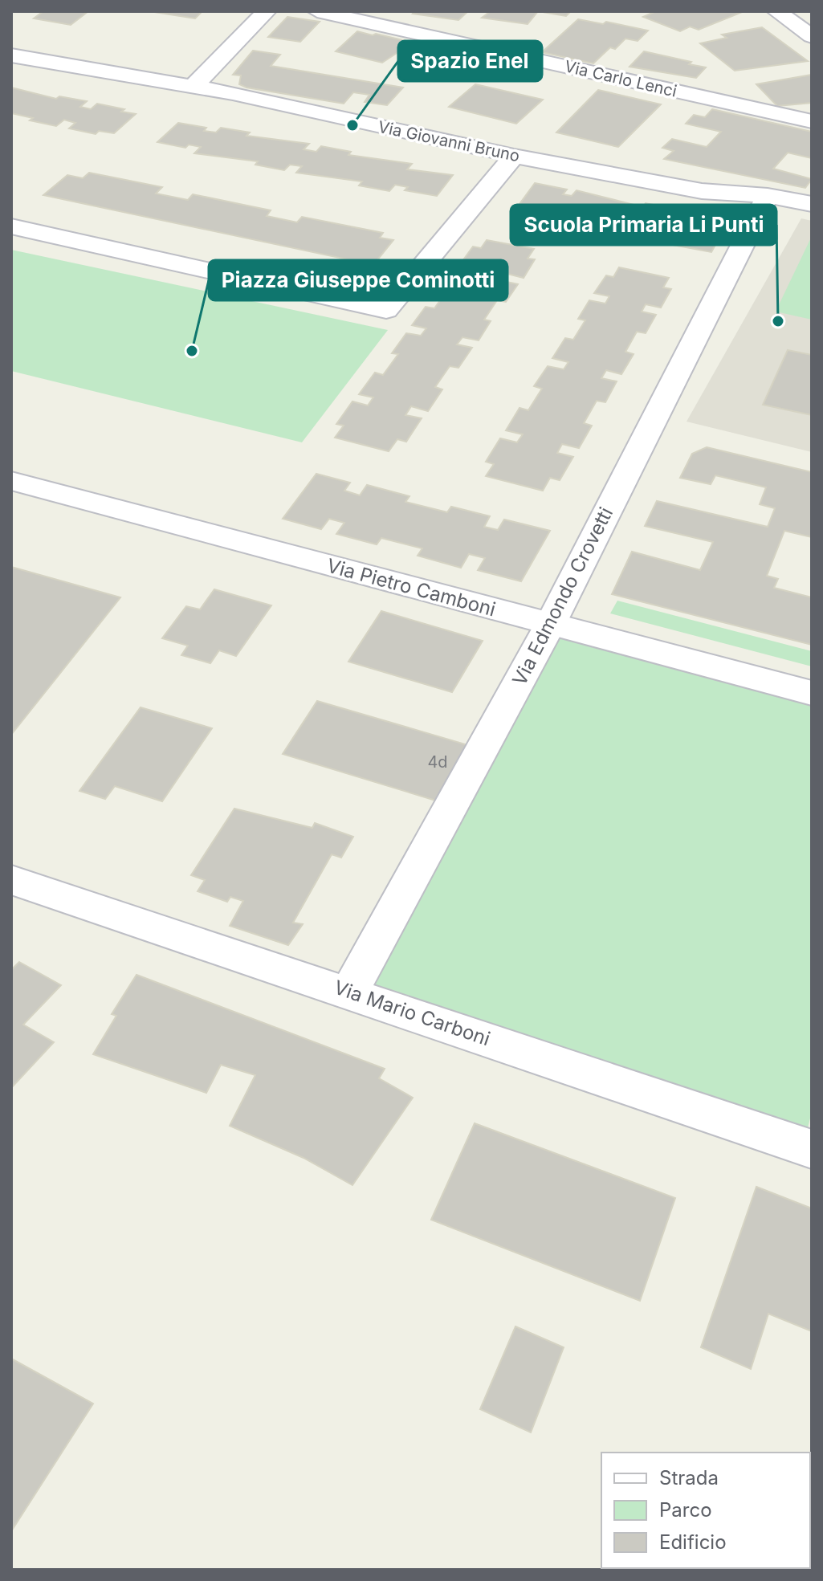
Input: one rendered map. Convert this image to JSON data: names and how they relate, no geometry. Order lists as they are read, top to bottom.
{
  "streets": {
    "street": [
      "Via Carlo Lenci",
      "Via Giovanni Bruno",
      "Via Pietro Camboni",
      "Via Edmondo Crovetti",
      "Via Mario Carboni"
    ]
  },
  "crossings": [
    ["Via Giovanni Bruno", "Via Edmondo Crovetti"],
    ["Via Pietro Camboni", "Via Edmondo Crovetti"],
    ["Via Edmondo Crovetti", "Via Mario Carboni"]
  ],
  "places": ["Spazio Enel", "Scuola Primaria Li Punti", "Piazza Giuseppe Cominotti"],
  "house_numbers": ["4d"],
  "legend": ["Strada", "Parco", "Edificio"]
}
